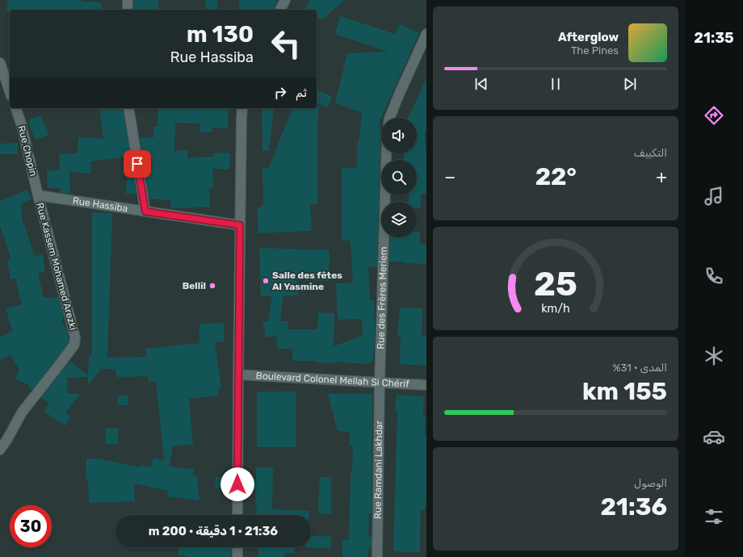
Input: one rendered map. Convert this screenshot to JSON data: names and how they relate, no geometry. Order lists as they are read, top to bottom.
{
  "streets": {
    "street": [
      "Rue Chopin",
      "Rue Hassiba",
      "Rue Kassem Mohamed Arezki",
      "Rue des Frères Meriem",
      "Boulevard Colonel Mellah Si Chérif",
      "Rue Ramdani Lakhdar"
    ]
  },
  "crossings": [
    ["Rue Chopin", "Rue Hassiba"],
    ["Rue Chopin", "Rue Kassem Mohamed Arezki"],
    ["Rue Hassiba", "Rue Kassem Mohamed Arezki"],
    ["Rue des Frères Meriem", "Boulevard Colonel Mellah Si Chérif"],
    ["Rue des Frères Meriem", "Rue Ramdani Lakhdar"],
    ["Boulevard Colonel Mellah Si Chérif", "Rue Ramdani Lakhdar"]
  ],
  "places": ["Salle des fêtes Al Yasmine", "Bellil"],
  "page": {
    "tabs": "21:35",
    "turn": ["130 m", "Rue Hassiba"],
    "song": ["Afterglow", "The Pines"],
    "then": "ثم",
    "tile": [
      "التكييف",
      ["المدى · 31%", "155 km"],
      ["الوصول", "21:36"]
    ],
    "heat": ["−", "22°", "+"],
    "limit": "30",
    "trip": "21:36 · 1 دقيقة · 200 m",
    "gauge": ["25", "km/h"]
  }
}
